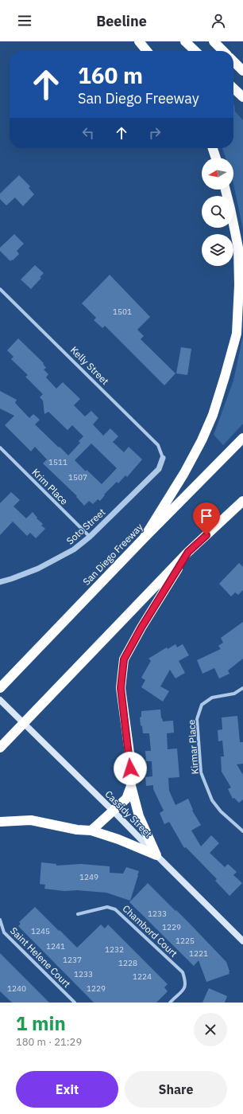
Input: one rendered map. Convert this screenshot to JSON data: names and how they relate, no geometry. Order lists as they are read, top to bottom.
{
  "streets": {
    "highway": ["San Diego Freeway"],
    "main road": ["Cassidy Street"],
    "street": [
      "Kelly Street",
      "Krim Place",
      "Soto Street",
      "Kirmar Place",
      "Chambord Court",
      "Saint Helene Court"
    ]
  },
  "crossings": [
    ["Kelly Street", "Soto Street"],
    ["Krim Place", "Soto Street"]
  ],
  "house_numbers": [
    "1501",
    "1511",
    "1507",
    "1249",
    "1233",
    "1229",
    "1245",
    "1225",
    "1241",
    "1232",
    "1221",
    "1237",
    "1228",
    "1233",
    "1224",
    "1240",
    "1229"
  ],
  "north": "left",
  "page": {
    "header": "Beeline",
    "turn": ["160 m", "San Diego Freeway"],
    "heading": ["1 min", "180 m · 21:29"],
    "buttons": ["Exit", "Share"]
  }
}
